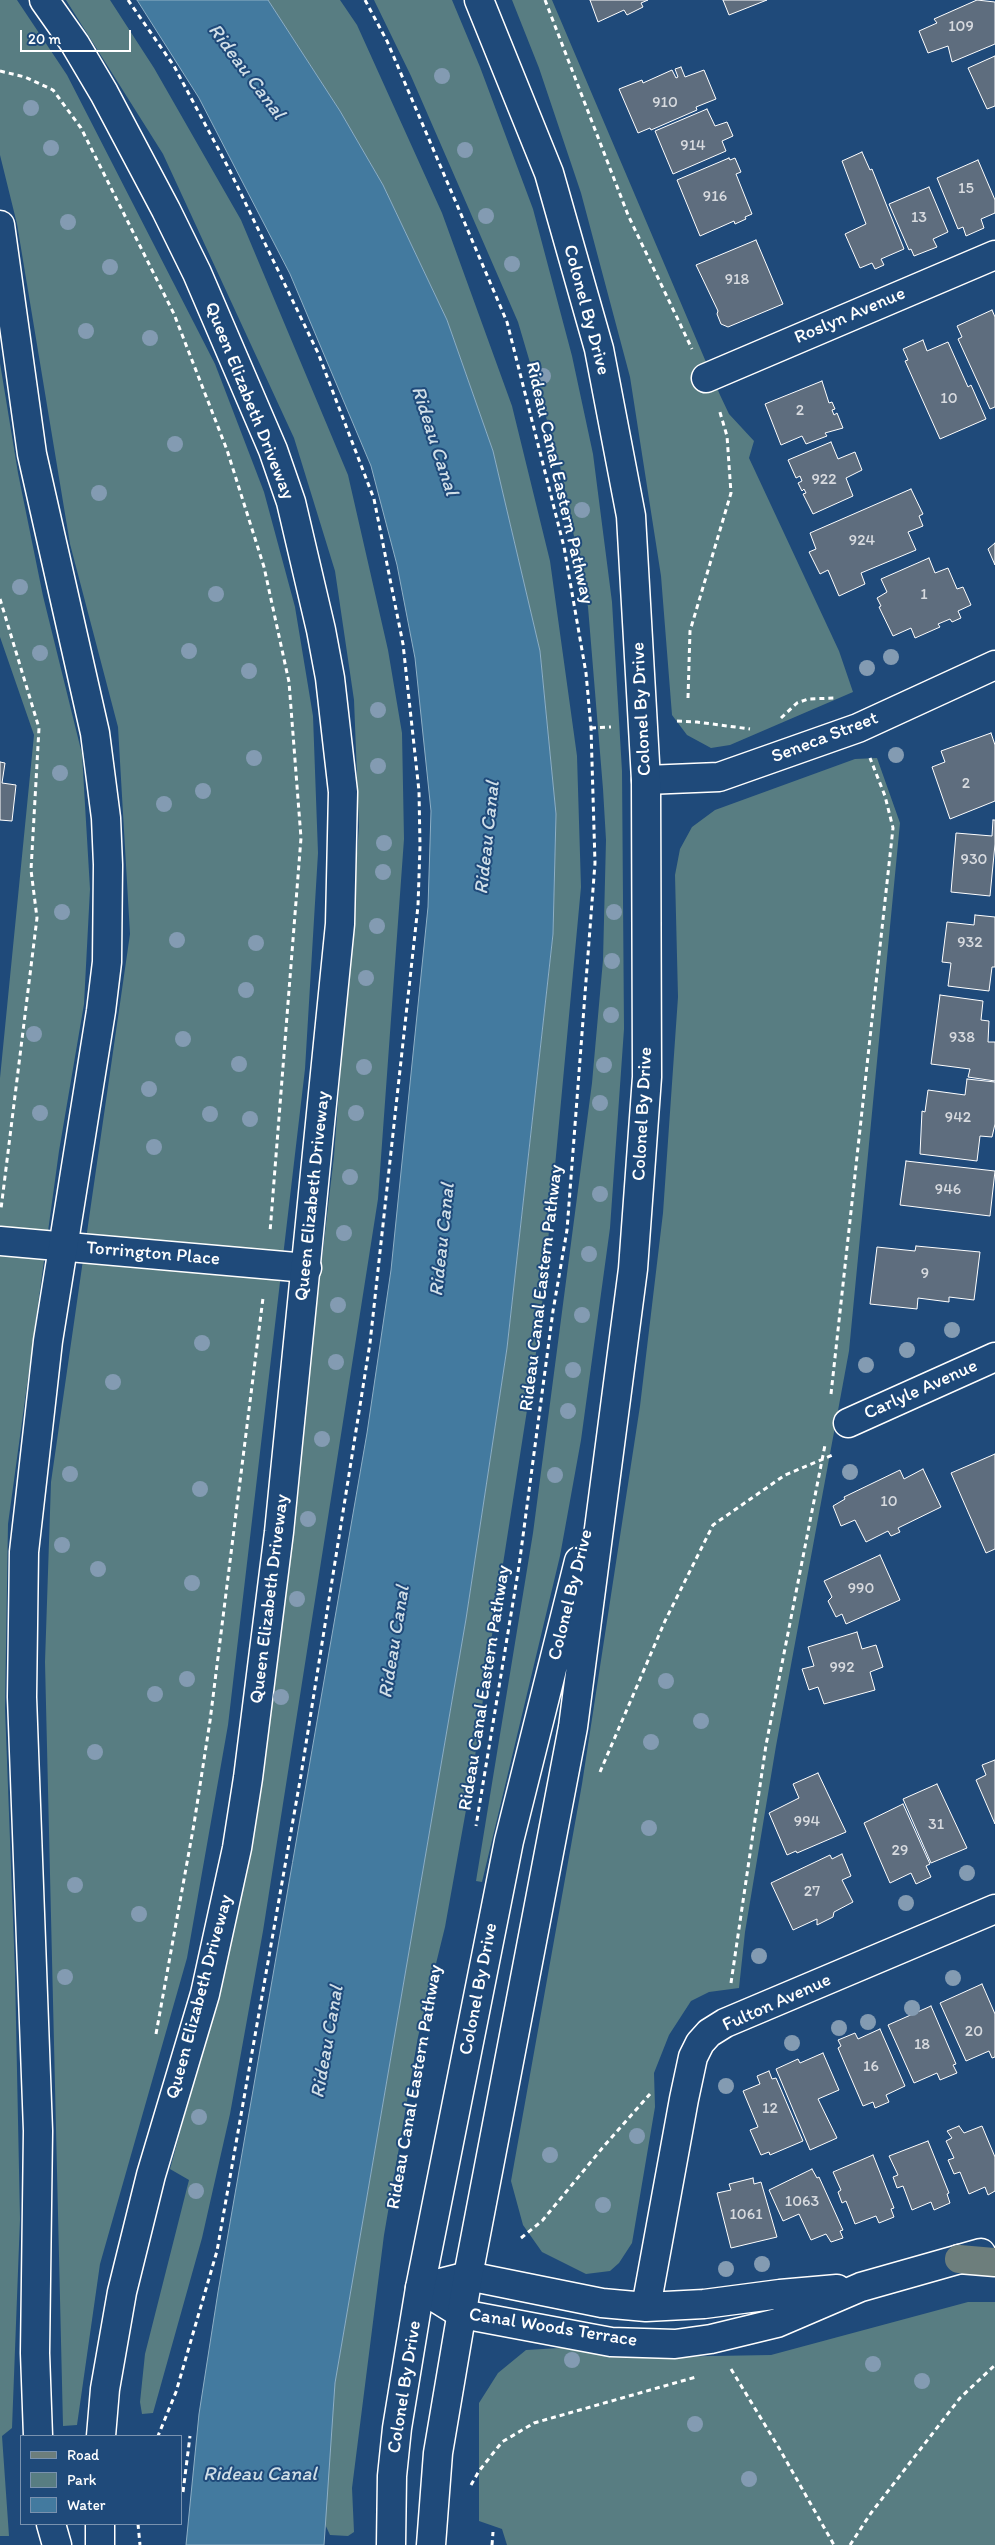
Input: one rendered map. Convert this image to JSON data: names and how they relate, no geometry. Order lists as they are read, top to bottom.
{
  "streets": {
    "main road": [
      "Colonel By Drive",
      "Roslyn Avenue",
      "Queen Elizabeth Driveway",
      "Seneca Street",
      "Torrington Place",
      "Carlyle Avenue",
      "Fulton Avenue",
      "Canal Woods Terrace"
    ],
    "path": ["Rideau Canal Eastern Pathway"]
  },
  "crossings": [
    ["Colonel By Drive", "Seneca Street"],
    ["Colonel By Drive", "Canal Woods Terrace"],
    ["Queen Elizabeth Driveway", "Torrington Place"],
    ["Fulton Avenue", "Canal Woods Terrace"]
  ],
  "water": ["Rideau Canal"],
  "house_numbers": [
    "109",
    "910",
    "914",
    "15",
    "916",
    "13",
    "918",
    "10",
    "2",
    "922",
    "924",
    "1",
    "2",
    "930",
    "932",
    "938",
    "942",
    "946",
    "9",
    "10",
    "990",
    "992",
    "994",
    "31",
    "29",
    "27",
    "20",
    "18",
    "16",
    "12",
    "1063",
    "1061"
  ],
  "legend": ["Road", "Park", "Water"],
  "scale_bar": "20 m"
}
